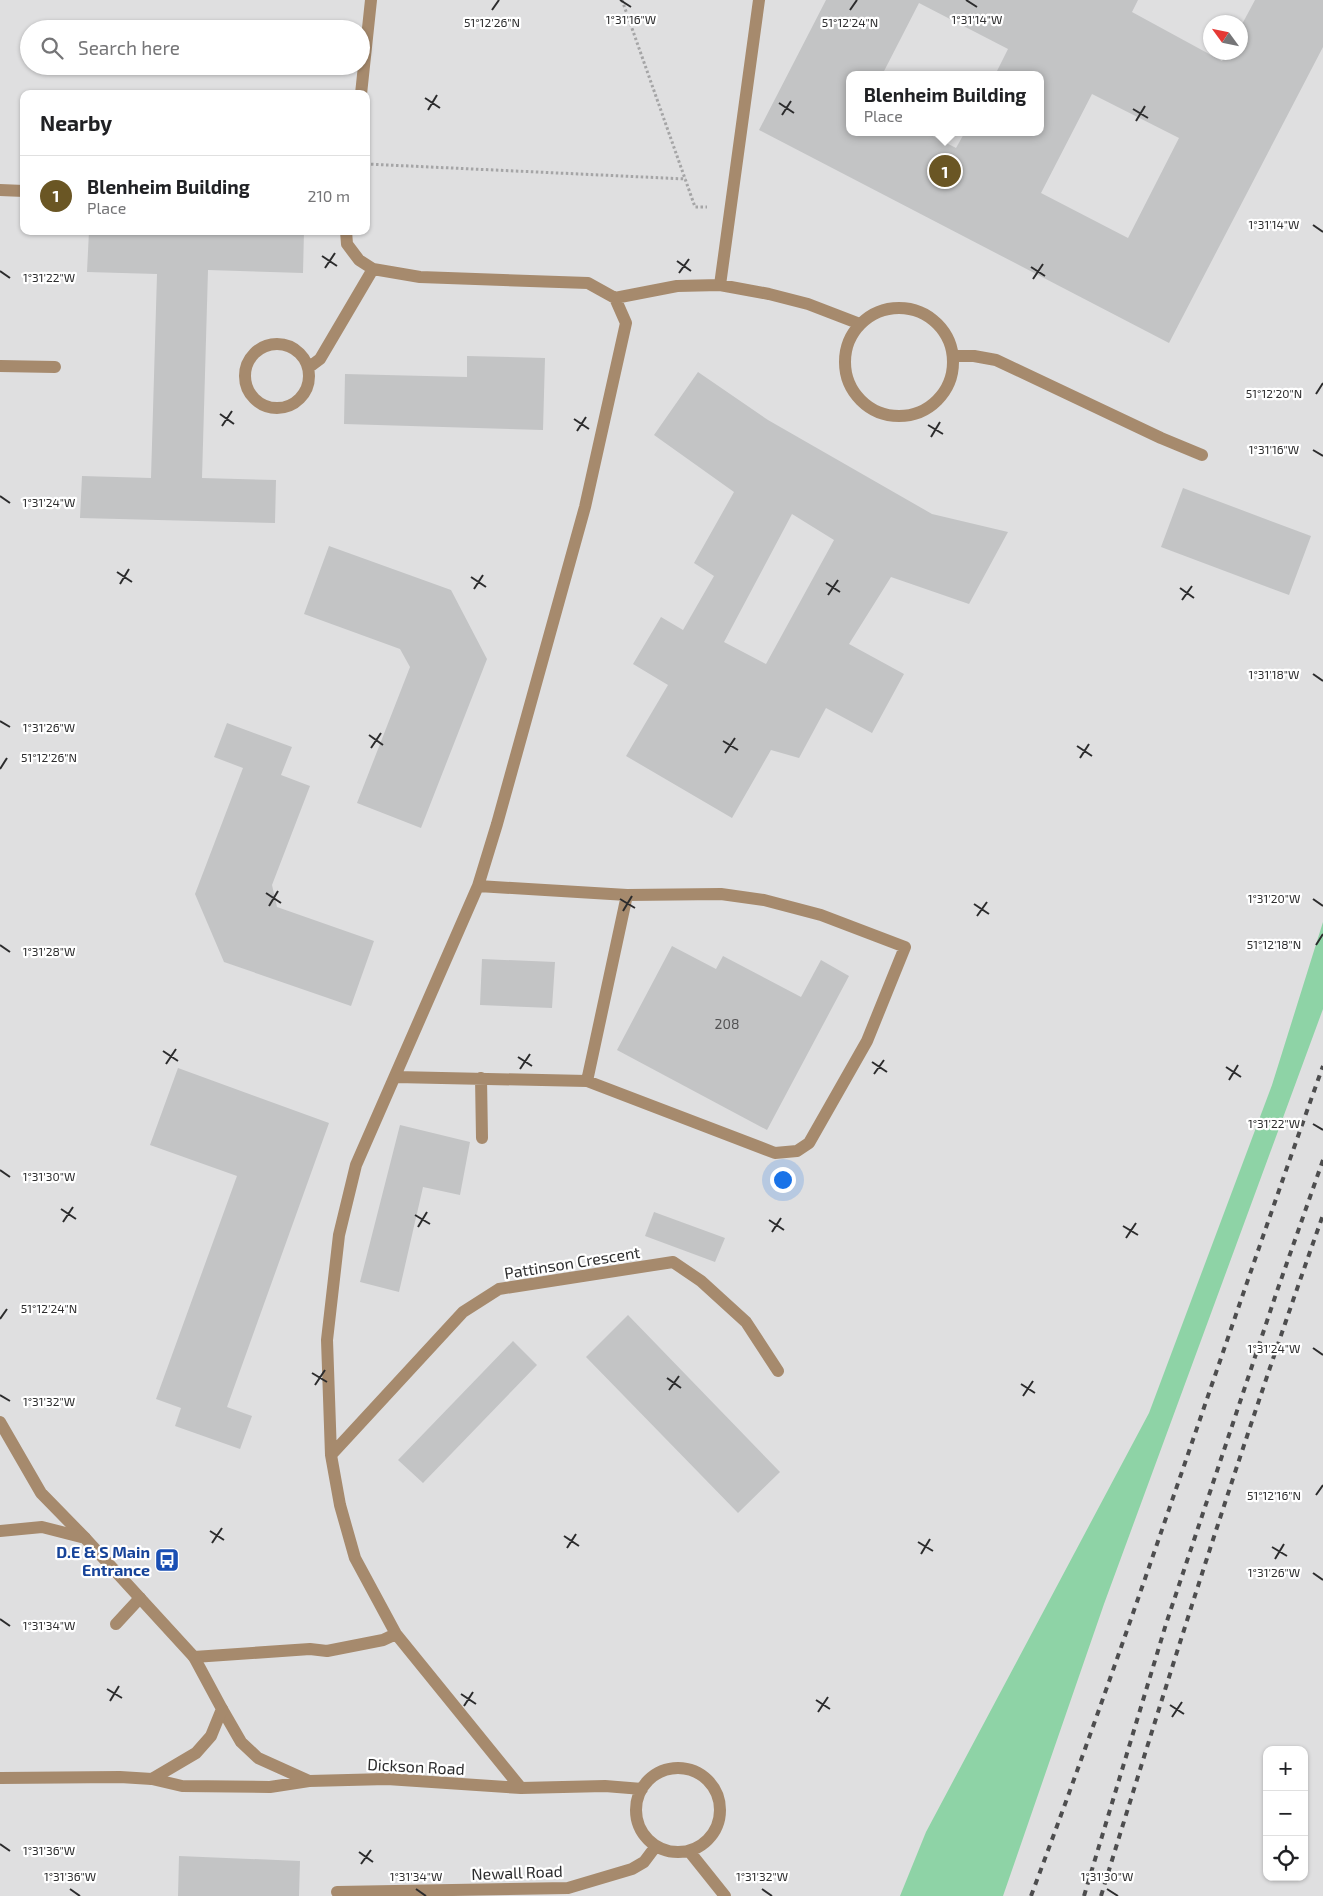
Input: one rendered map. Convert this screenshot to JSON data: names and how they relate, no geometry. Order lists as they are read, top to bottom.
{
  "streets": {
    "street": ["Pattinson Crescent", "Dickson Road", "Newall Road"]
  },
  "crossings": [
    ["Dickson Road", "Newall Road"]
  ],
  "places": {
    "bus stop": ["D.E & S Main Entrance"]
  },
  "house_numbers": ["208"],
  "north": "top left",
  "page": {
    "search": "Search here",
    "popup": ["Blenheim Building", "Place"],
    "heading": "Nearby",
    "pins": "1",
    "list": [
      {
        "mark": "1",
        "name": "Blenheim Building",
        "note": "Place",
        "value": "210 m"
      }
    ],
    "map_buttons": ["+", "−"]
  },
  "coordinates": [
    "1°31'16\"W",
    "1°31'14\"W",
    "51°12'26\"N",
    "51°12'24\"N",
    "1°31'22\"W",
    "51°12'20\"N",
    "1°31'24\"W",
    "1°31'18\"W",
    "1°31'26\"W",
    "1°31'20\"W",
    "51°12'18\"N",
    "1°31'28\"W",
    "1°31'30\"W",
    "1°31'32\"W",
    "51°12'16\"N",
    "1°31'34\"W",
    "1°31'36\"W"
  ]
}
